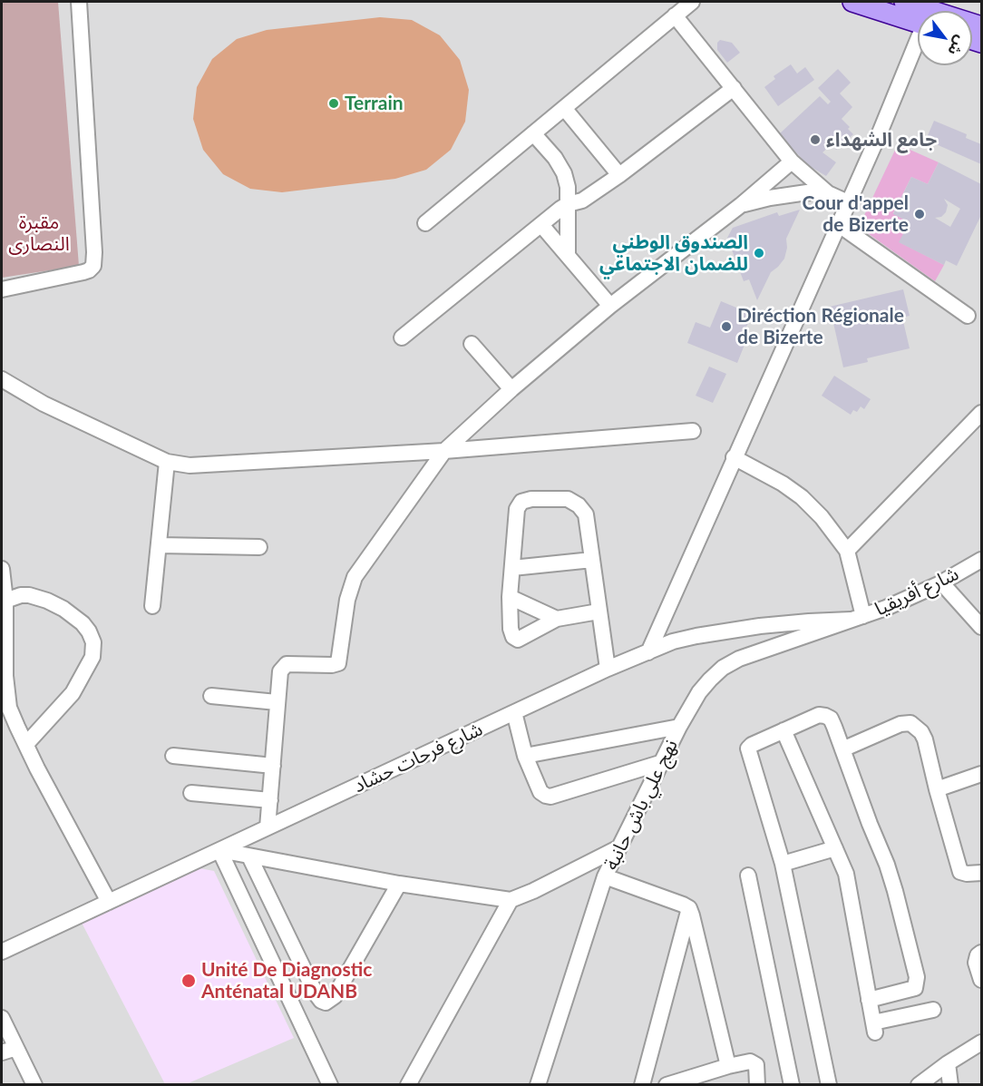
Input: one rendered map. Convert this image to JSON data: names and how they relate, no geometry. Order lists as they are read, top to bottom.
{
  "streets": {
    "street": ["شارع أفريقيا", "شارع فرحات حشاد", "نهج علي باش حانبة"]
  },
  "crossings": [
    ["شارع أفريقيا", "شارع فرحات حشاد"],
    ["شارع أفريقيا", "نهج علي باش حانبة"],
    ["شارع فرحات حشاد", "نهج علي باش حانبة"]
  ],
  "parks": ["مقبرة النصارى"],
  "places": [
    "Terrain",
    "جامع الشهداء",
    "Cour d'appel de Bizerte",
    "الصندوق الوطني للضمان الاجتماعي",
    "Diréction Régionale de Bizerte",
    "Unité De Diagnostic Anténatal UDANB"
  ],
  "north": "bottom right"
}
